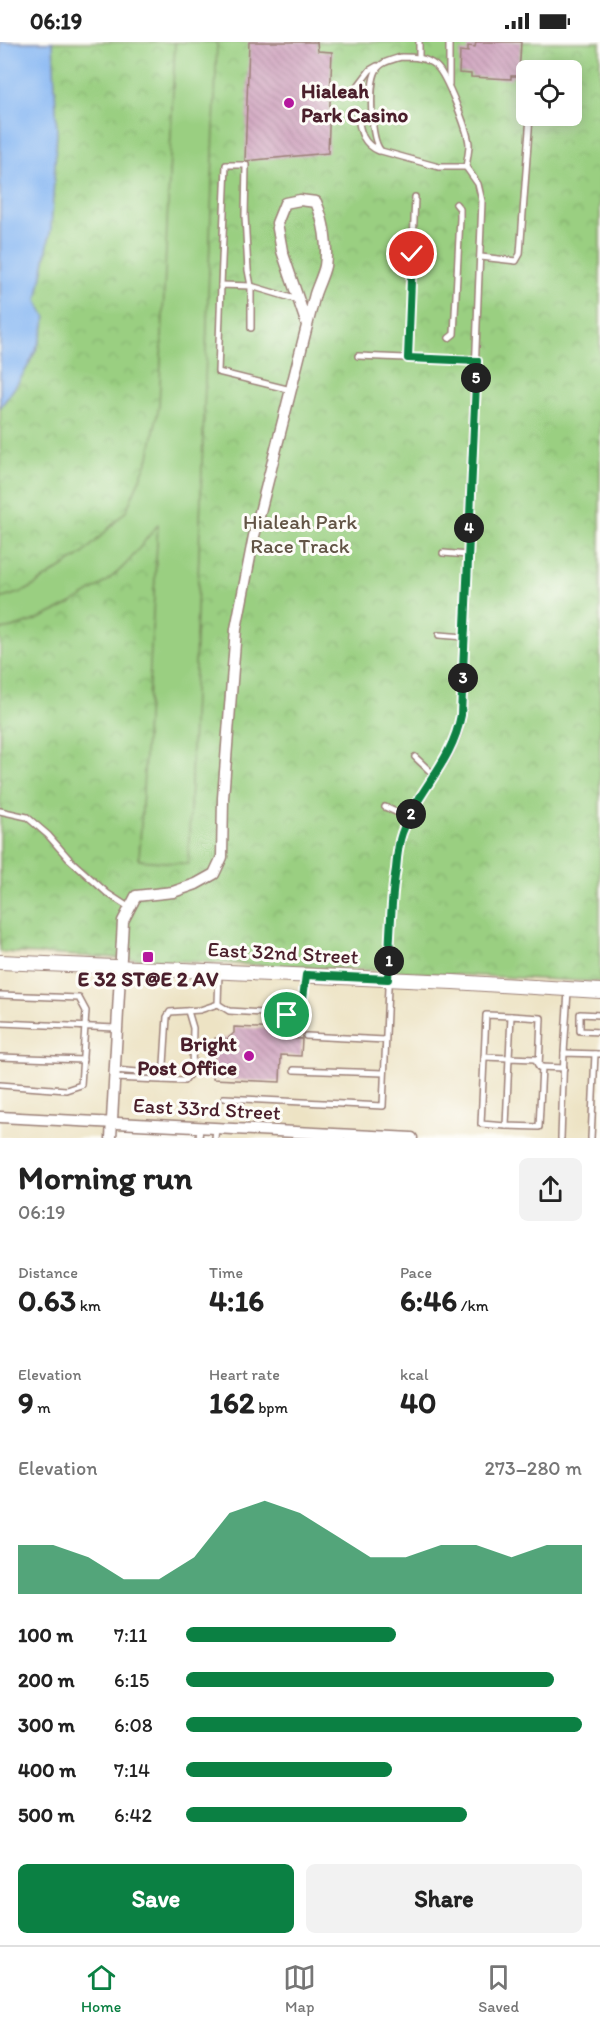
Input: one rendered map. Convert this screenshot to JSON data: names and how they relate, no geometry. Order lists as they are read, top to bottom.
{
  "streets": {
    "street": ["East 32nd Street", "East 33rd Street"]
  },
  "parks": ["Hialeah Park Race Track"],
  "places": {
    "other": ["Hialeah Park Casino", "Bright Post Office"],
    "transit": ["E 32 ST@E 2 AV"]
  },
  "page": {
    "status": "06:19",
    "pins": [
      "5",
      "4",
      "3",
      "2",
      "1"
    ],
    "heading": ["Morning run", "06:19"],
    "stats": [
      ["Distance", "0.63 km"],
      ["Time", "4:16"],
      ["Pace", "6:46 /km"],
      ["Elevation", "9 m"],
      ["Heart rate", "162 bpm"],
      ["kcal", "40"]
    ],
    "chart": ["Elevation", "273–280 m"],
    "list": [
      {
        "name": "100 m",
        "note": "7:11"
      },
      {
        "name": "200 m",
        "note": "6:15"
      },
      {
        "name": "300 m",
        "note": "6:08"
      },
      {
        "name": "400 m",
        "note": "7:14"
      },
      {
        "name": "500 m",
        "note": "6:42"
      }
    ],
    "buttons": ["Save", "Share"],
    "tabs": ["Home", "Map", "Saved"]
  }
}
